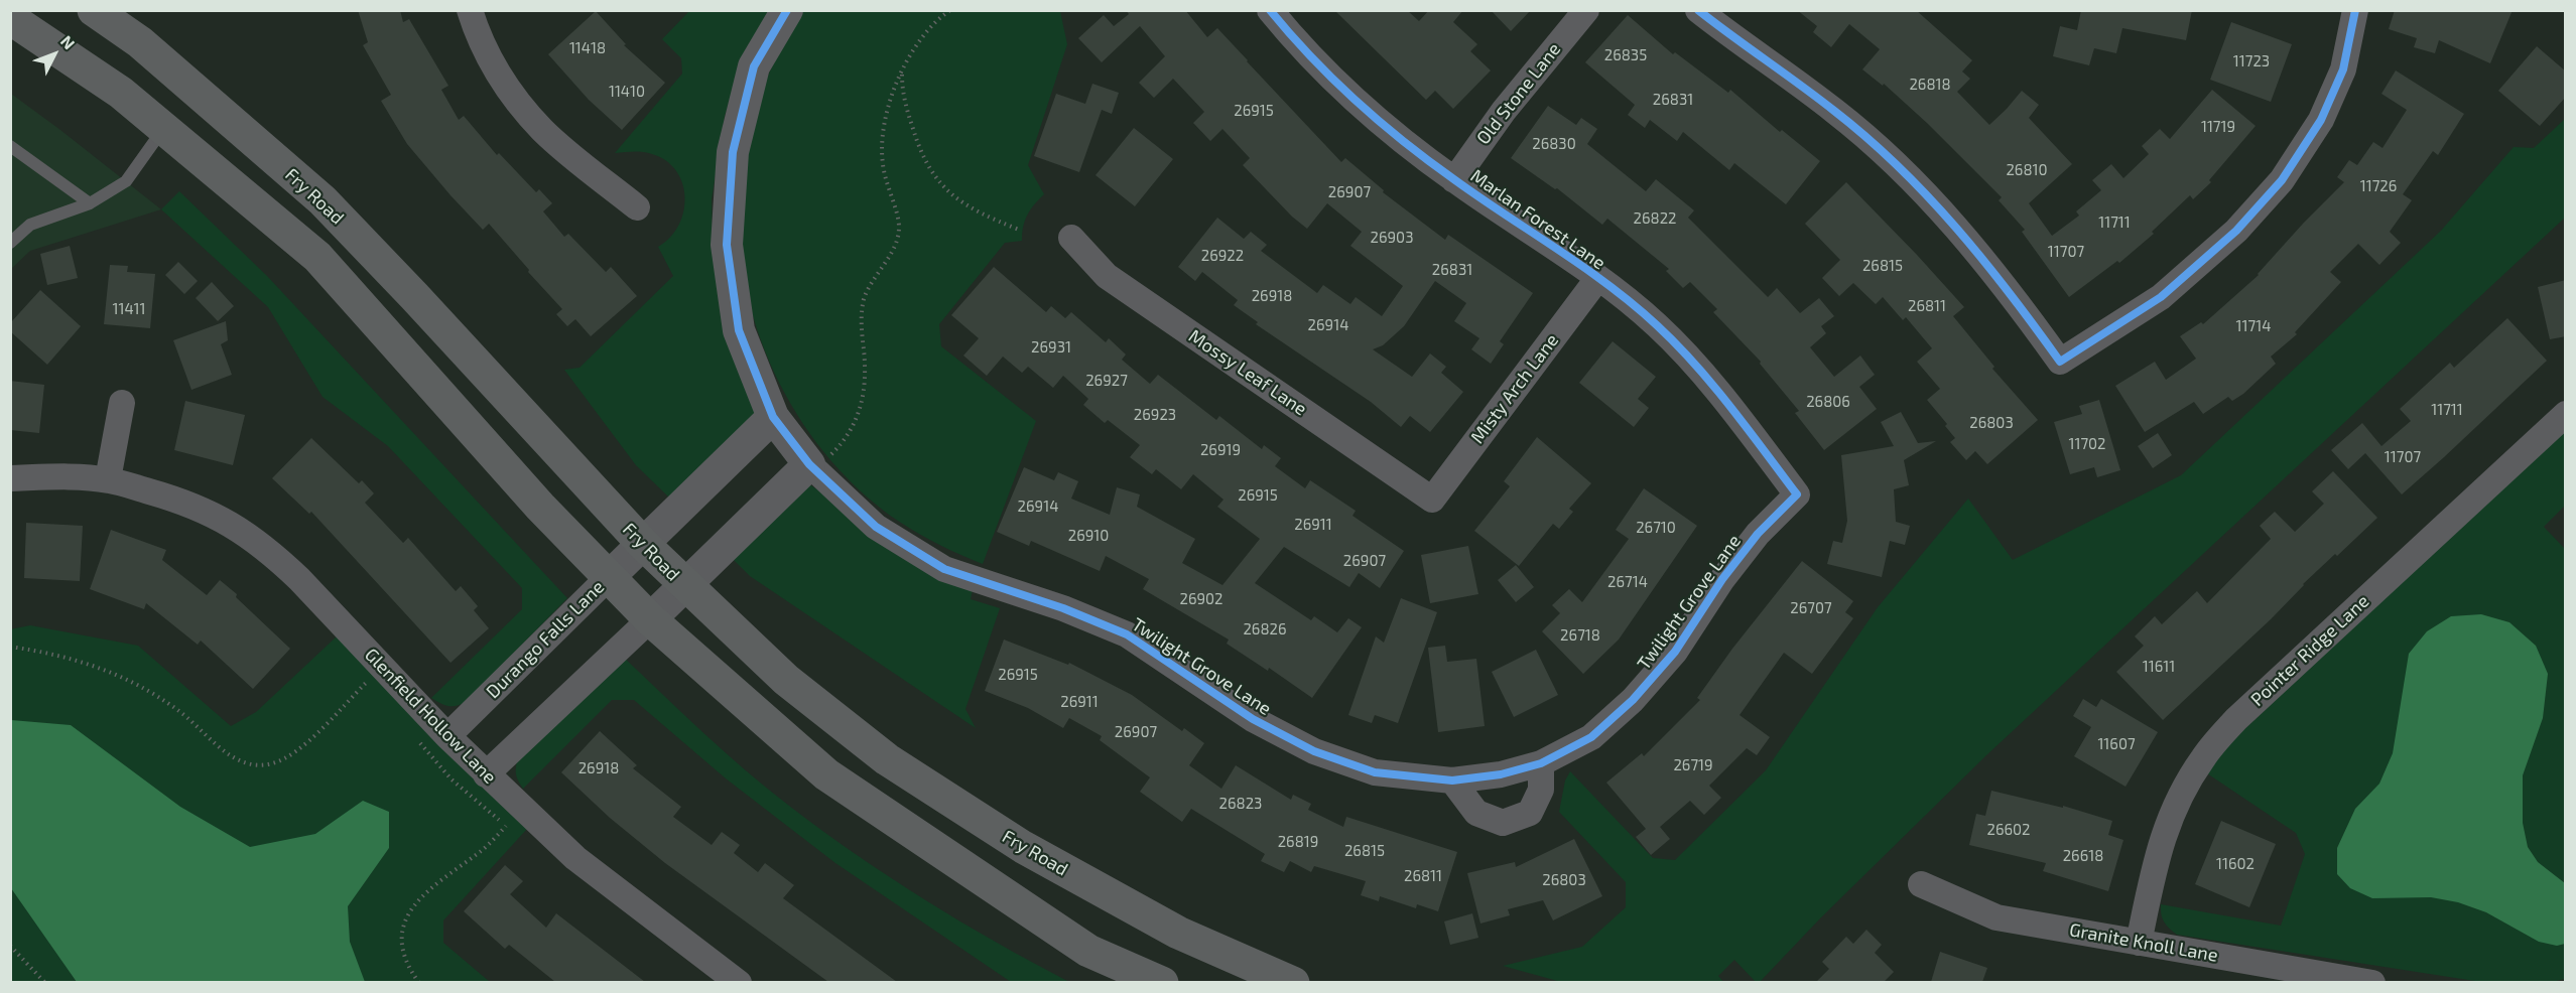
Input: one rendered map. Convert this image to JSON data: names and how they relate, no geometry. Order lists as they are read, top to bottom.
{
  "streets": {
    "main road": ["Fry Road"],
    "street": [
      "Old Stone Lane",
      "Marlan Forest Lane",
      "Mossy Leaf Lane",
      "Misty Arch Lane",
      "Twilight Grove Lane",
      "Durango Falls Lane",
      "Pointer Ridge Lane",
      "Glenfield Hollow Lane",
      "Granite Knoll Lane"
    ]
  },
  "crossings": [
    ["Old Stone Lane", "Marlan Forest Lane"],
    ["Fry Road", "Durango Falls Lane"],
    ["Marlan Forest Lane", "Misty Arch Lane"],
    ["Marlan Forest Lane", "Twilight Grove Lane"],
    ["Mossy Leaf Lane", "Misty Arch Lane"],
    ["Twilight Grove Lane", "Durango Falls Lane"],
    ["Durango Falls Lane", "Glenfield Hollow Lane"],
    ["Pointer Ridge Lane", "Granite Knoll Lane"]
  ],
  "house_numbers": [
    "11418",
    "26835",
    "11723",
    "26818",
    "11410",
    "26831",
    "26915",
    "11719",
    "26830",
    "26810",
    "11726",
    "26907",
    "26822",
    "11711",
    "26903",
    "11707",
    "26922",
    "26815",
    "26831",
    "26918",
    "26811",
    "11411",
    "26914",
    "11714",
    "26931",
    "26927",
    "26806",
    "11711",
    "26923",
    "26803",
    "11702",
    "26919",
    "11707",
    "26915",
    "26914",
    "26911",
    "26710",
    "26910",
    "26907",
    "26714",
    "26902",
    "26707",
    "26826",
    "26718",
    "11611",
    "26915",
    "26911",
    "26907",
    "11607",
    "26719",
    "26918",
    "26823",
    "26602",
    "26819",
    "26815",
    "26618",
    "11602",
    "26811",
    "26803"
  ],
  "north": "top right"
}
